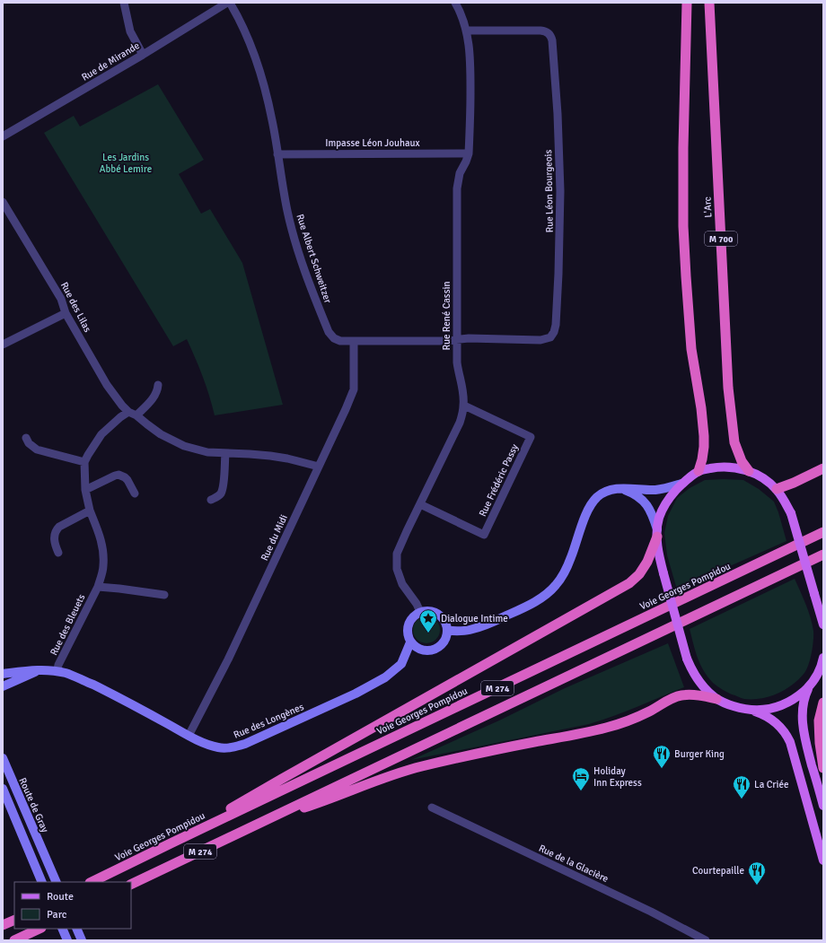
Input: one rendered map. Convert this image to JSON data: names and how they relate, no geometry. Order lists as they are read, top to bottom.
{
  "streets": {
    "highway": [
      "L'Arc",
      "M 700",
      "Voie Georges Pompidou",
      "M 274"
    ],
    "main road": ["Rue des Longènes", "Route de Gray"],
    "street": [
      "Rue de Mirande",
      "Impasse Léon Jouhaux",
      "Rue Léon Bourgeois",
      "Rue Albert Schweitzer",
      "Rue des Lilas",
      "Rue René Cassin",
      "Rue Frédéric Passy",
      "Rue du Midi",
      "Rue des Bleuets",
      "Rue de la Glacière"
    ]
  },
  "crossings": [
    ["Rue de Mirande", "Rue Albert Schweitzer"],
    ["Impasse Léon Jouhaux", "Rue Albert Schweitzer"],
    ["Impasse Léon Jouhaux", "Rue René Cassin"],
    ["Rue Léon Bourgeois", "Rue Albert Schweitzer"],
    ["Rue Léon Bourgeois", "Rue René Cassin"],
    ["Rue Albert Schweitzer", "Rue René Cassin"],
    ["Rue Albert Schweitzer", "Rue du Midi"],
    ["Rue des Lilas", "Rue du Midi"],
    ["Rue des Lilas", "Rue des Bleuets"],
    ["Rue René Cassin", "Rue Frédéric Passy"],
    ["Rue René Cassin", "Rue des Longènes"],
    ["Rue du Midi", "Rue des Longènes"],
    ["Rue des Bleuets", "Rue des Longènes"]
  ],
  "parks": ["Les Jardins Abbé Lemire"],
  "places": {
    "place": ["Dialogue Intime"],
    "restaurant": ["Burger King", "La Criée", "Courtepaille"],
    "hotel": ["Holiday Inn Express"]
  },
  "legend": ["Route", "Parc"]
}
